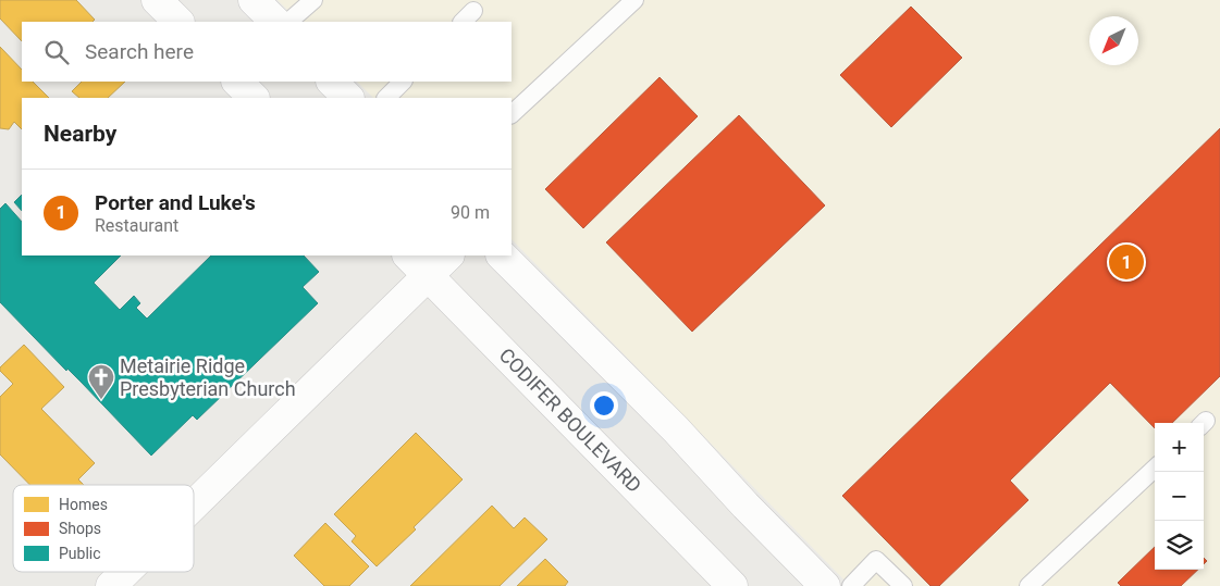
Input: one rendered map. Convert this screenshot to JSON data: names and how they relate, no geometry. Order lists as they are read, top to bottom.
{
  "streets": {
    "street": ["CODIFER BOULEVARD"]
  },
  "places": {
    "church": ["Metairie Ridge Presbyterian Church"]
  },
  "legend": ["Homes", "Shops", "Public"],
  "north": "bottom left",
  "page": {
    "search": "Search here",
    "heading": "Nearby",
    "list": [
      {
        "mark": "1",
        "name": "Porter and Luke's",
        "note": "Restaurant",
        "value": "90 m"
      }
    ],
    "pins": "1",
    "map_buttons": ["+", "−"]
  }
}
